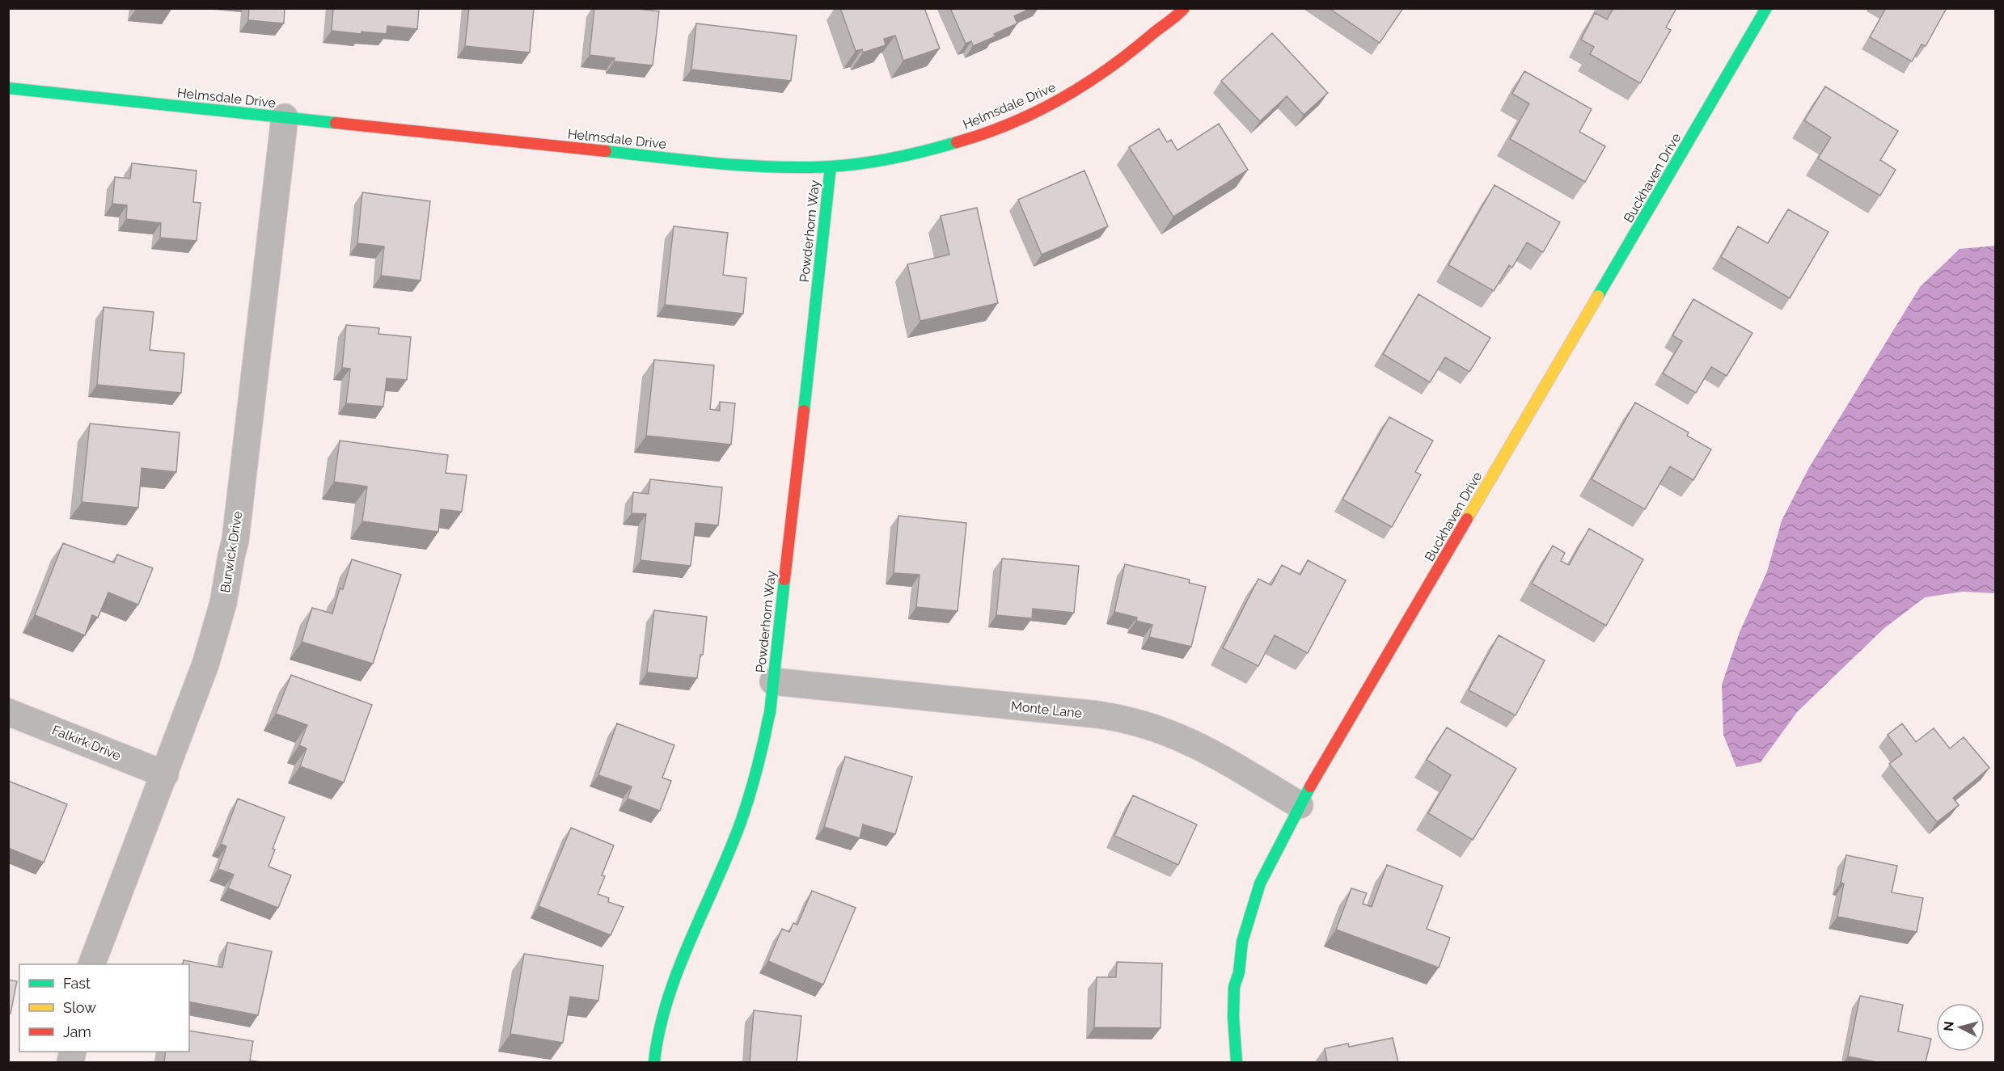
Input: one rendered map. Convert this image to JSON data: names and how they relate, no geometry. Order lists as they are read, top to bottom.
{
  "streets": {
    "street": [
      "Helmsdale Drive",
      "Buckhaven Drive",
      "Powderhorn Way",
      "Burwick Drive",
      "Monte Lane",
      "Falkirk Drive"
    ]
  },
  "crossings": [
    ["Helmsdale Drive", "Powderhorn Way"],
    ["Helmsdale Drive", "Burwick Drive"],
    ["Buckhaven Drive", "Monte Lane"],
    ["Powderhorn Way", "Monte Lane"],
    ["Burwick Drive", "Falkirk Drive"]
  ],
  "legend": ["Fast", "Slow", "Jam"],
  "north": "left"
}
